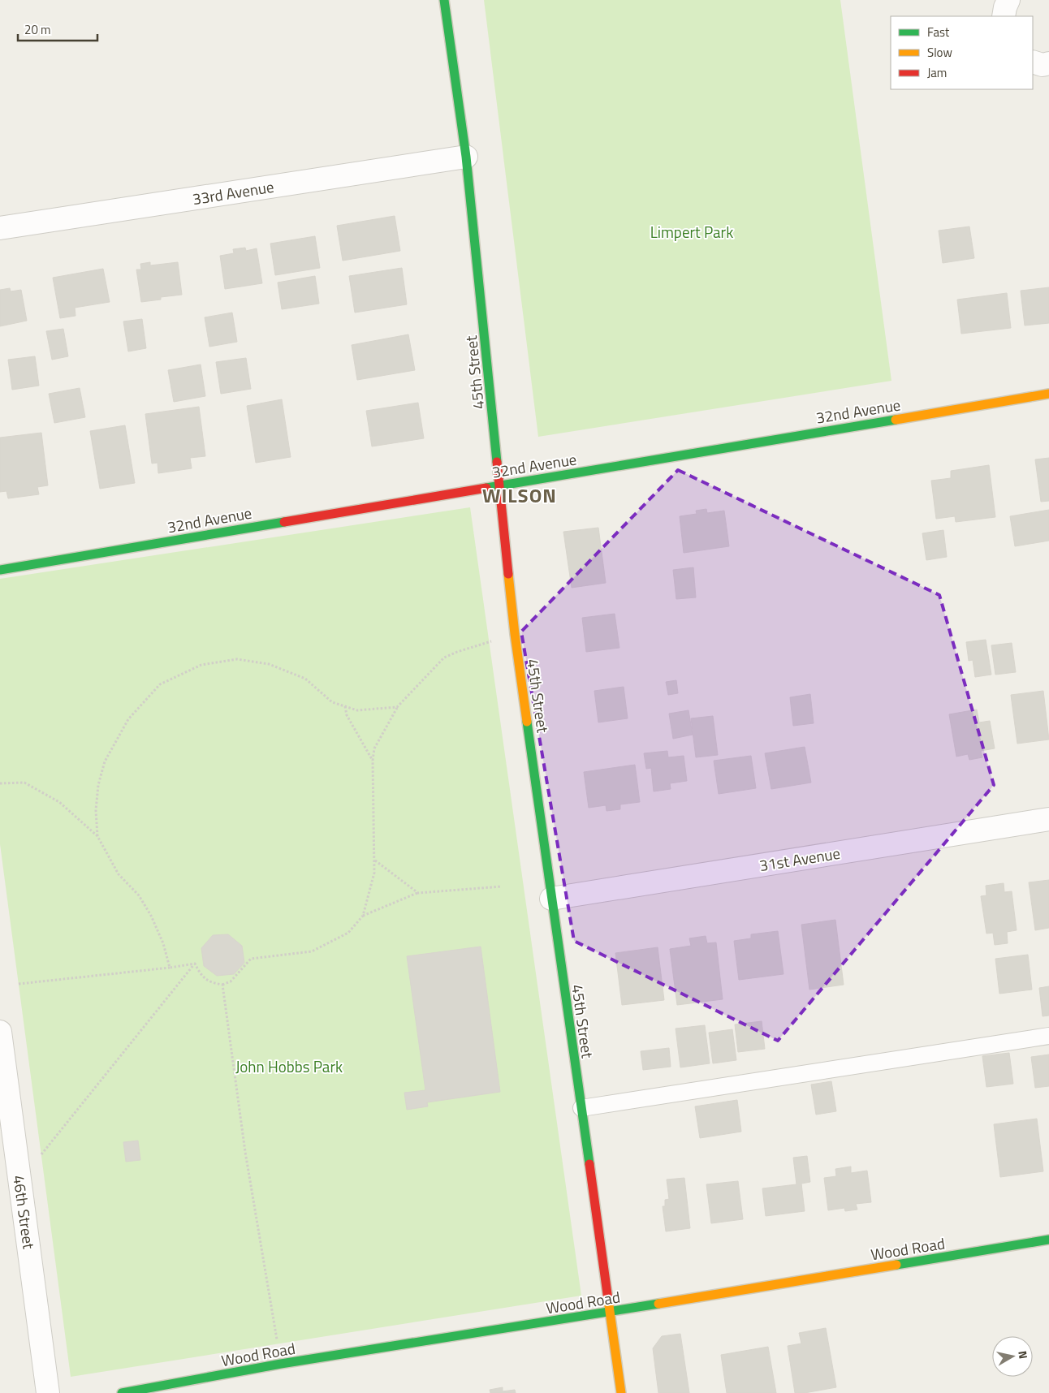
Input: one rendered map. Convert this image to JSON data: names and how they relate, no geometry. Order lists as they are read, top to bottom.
{
  "streets": {
    "street": [
      "33rd Avenue",
      "45th Street",
      "32nd Avenue",
      "31st Avenue",
      "46th Street",
      "Wood Road"
    ]
  },
  "crossings": [
    ["33rd Avenue", "45th Street"],
    ["45th Street", "32nd Avenue"],
    ["45th Street", "31st Avenue"],
    ["45th Street", "Wood Road"]
  ],
  "districts": ["WILSON"],
  "parks": ["Limpert Park", "John Hobbs Park"],
  "legend": ["Fast", "Slow", "Jam"],
  "scale_bar": "20 m",
  "north": "right"
}
